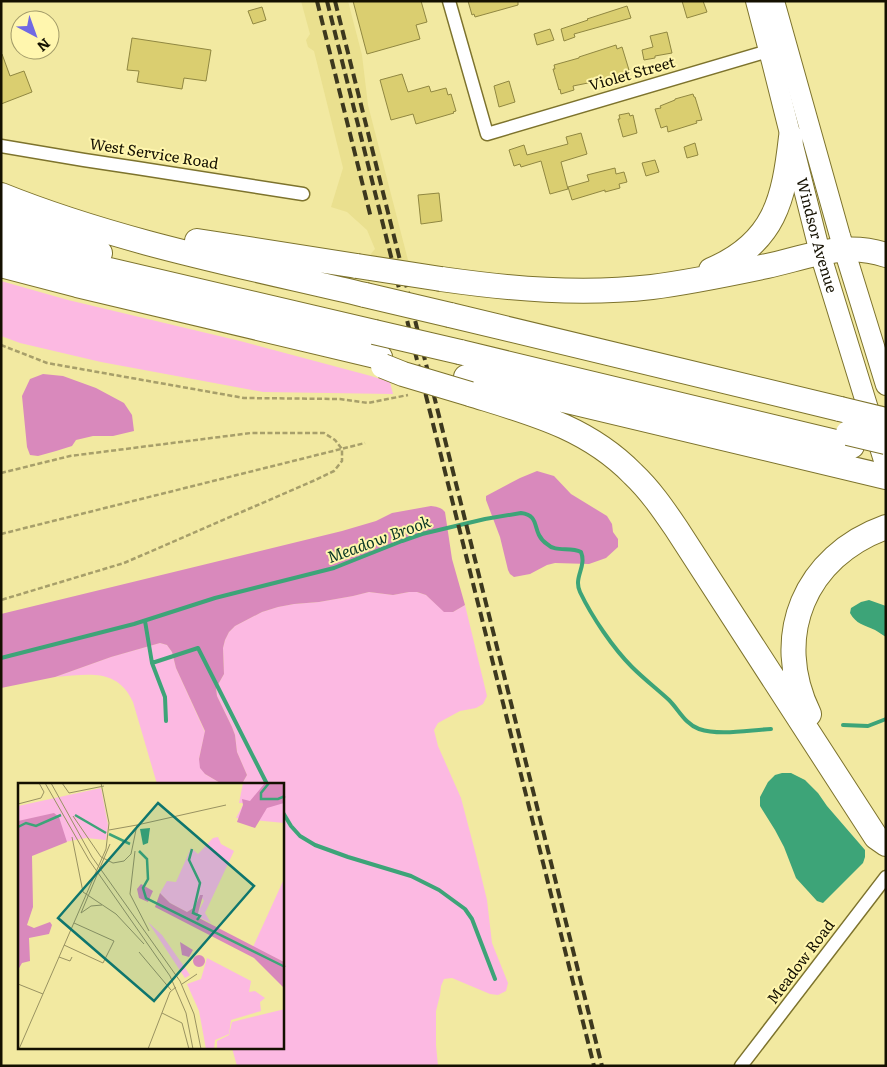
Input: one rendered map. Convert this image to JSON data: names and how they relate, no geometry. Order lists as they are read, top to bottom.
{
  "streets": {
    "main road": ["Windsor Avenue"],
    "street": ["Violet Street", "West Service Road", "Meadow Road"]
  },
  "crossings": [
    ["Violet Street", "Windsor Avenue"]
  ],
  "water": ["Meadow Brook"],
  "north": "bottom right"
}
